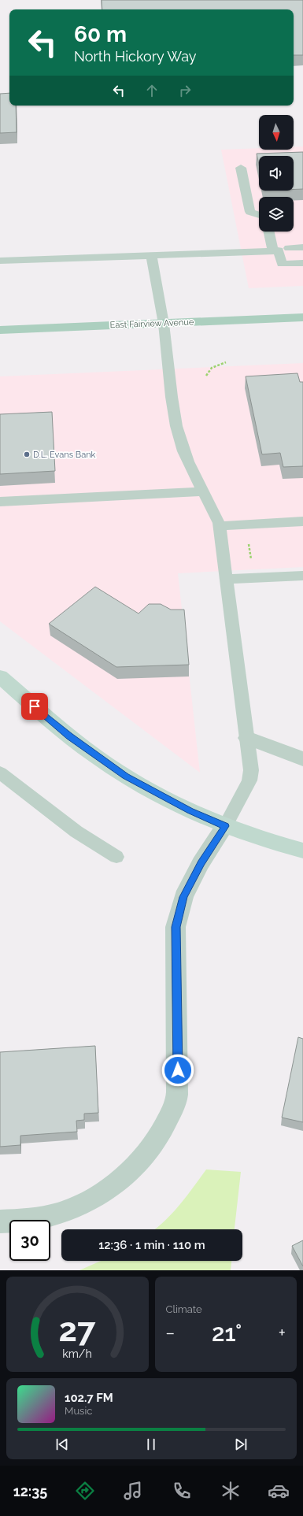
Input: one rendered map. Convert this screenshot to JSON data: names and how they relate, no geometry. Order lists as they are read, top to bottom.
{
  "streets": {
    "main road": ["East Fairview Avenue"]
  },
  "places": ["D.L. Evans Bank"],
  "north": "bottom",
  "page": {
    "turn": ["60 m", "North Hickory Way"],
    "limit": "30",
    "trip": "12:36 · 1 min · 110 m",
    "tile": "Climate",
    "heat": ["−", "21°", "+"],
    "song": ["102.7 FM", "Music"],
    "tabs": "12:35",
    "gauge": ["27", "km/h"]
  }
}
